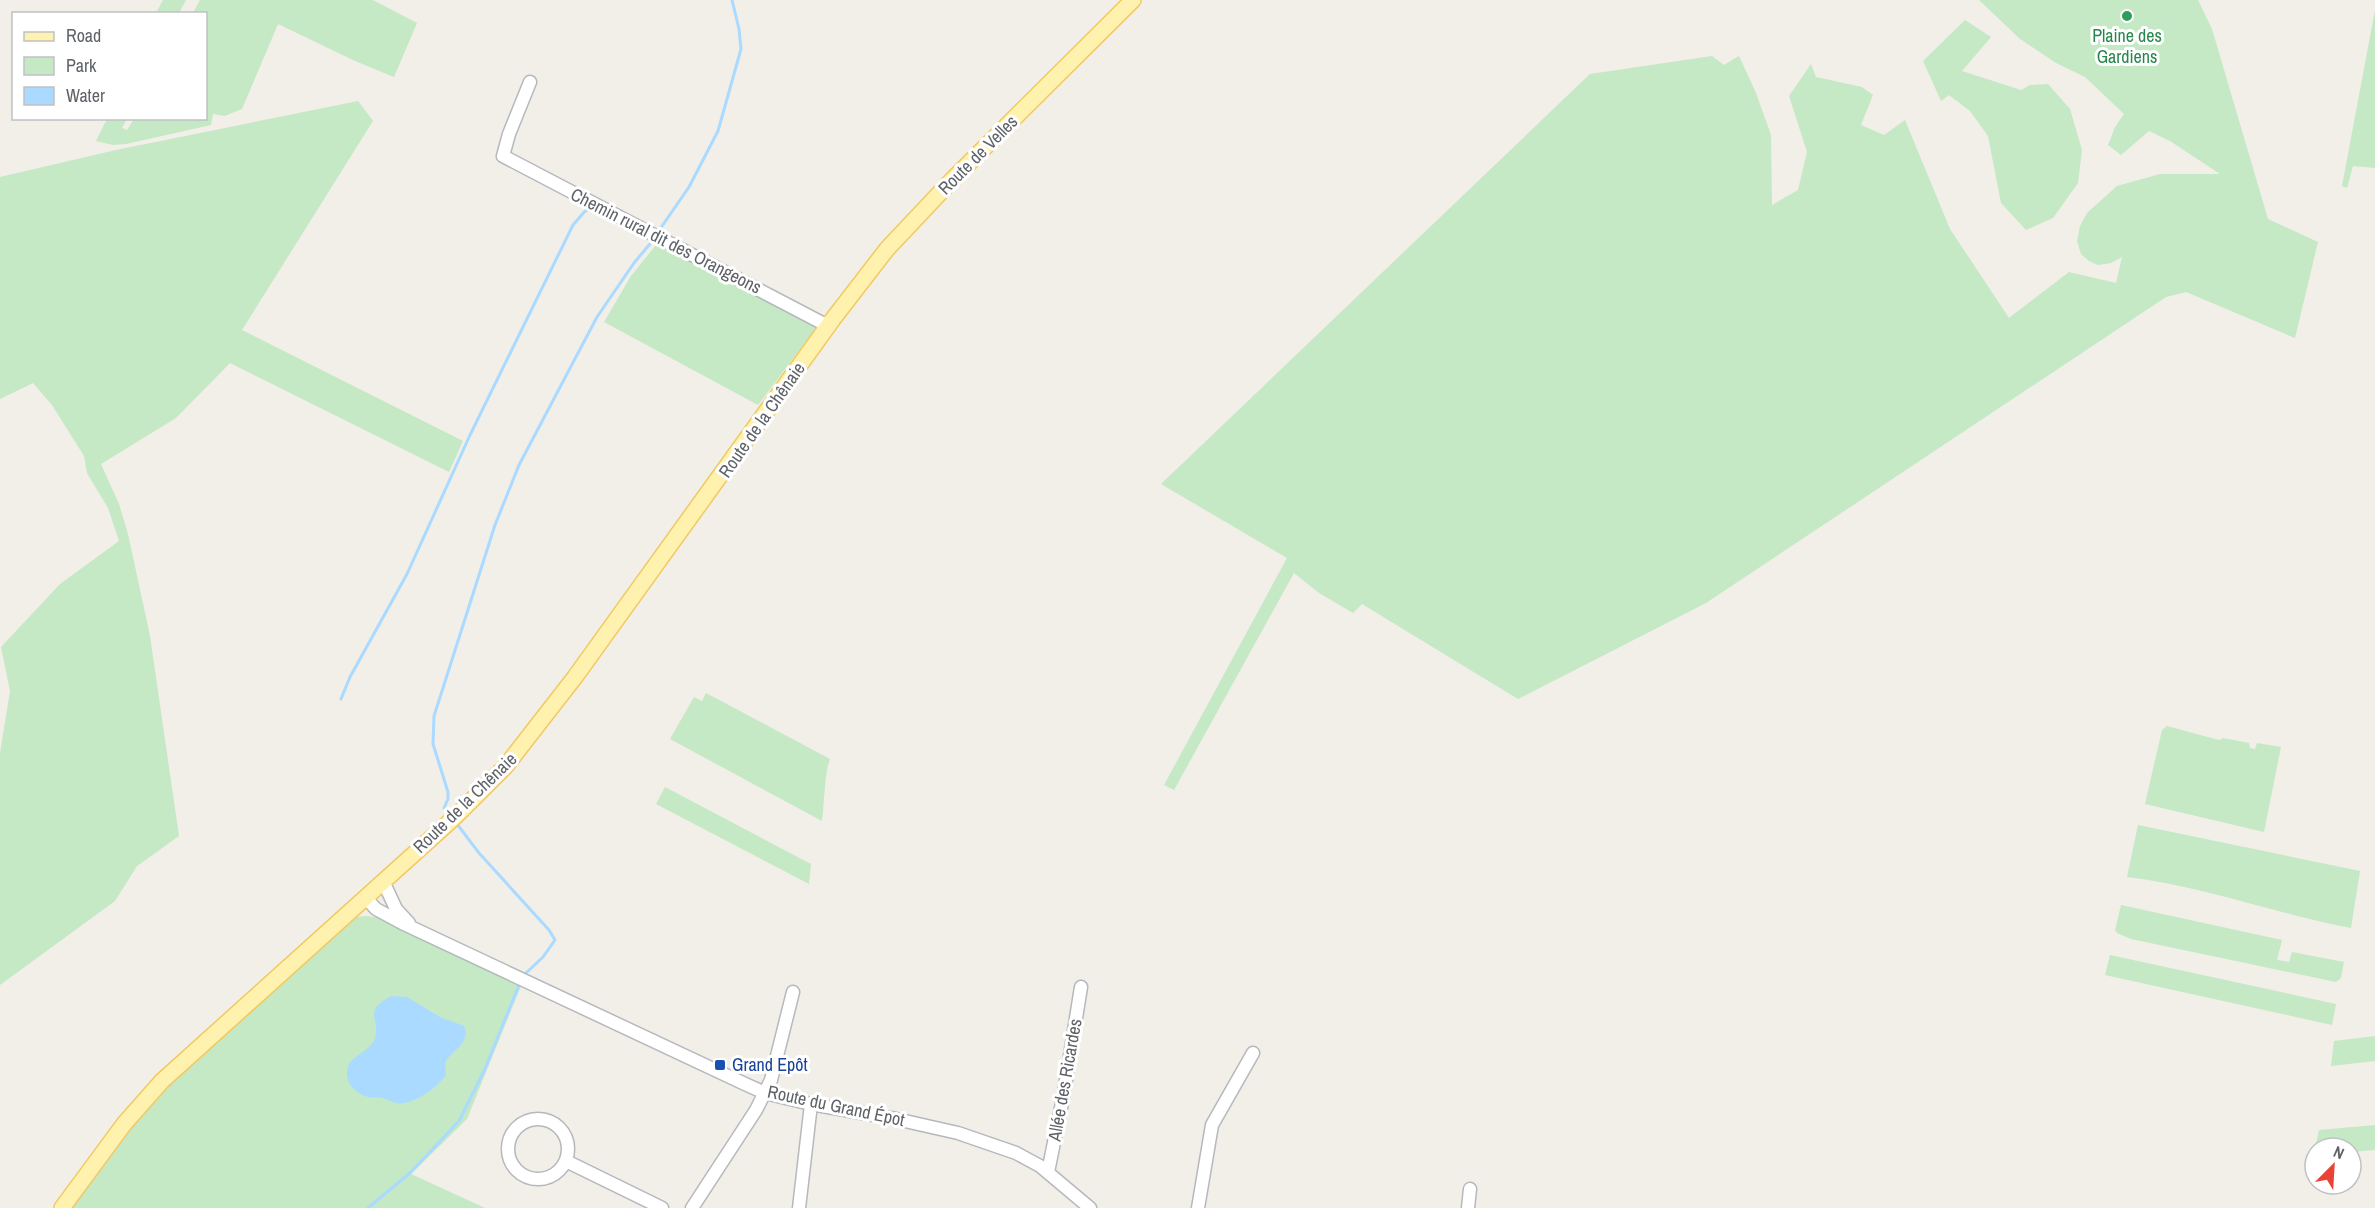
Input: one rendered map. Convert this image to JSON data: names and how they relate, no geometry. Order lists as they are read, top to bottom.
{
  "streets": {
    "main road": ["Route de Velles", "Route de la Chênaie"],
    "street": ["Chemin rural dit des Orangeons", "Allée des Ricardes", "Route du Grand Épot"]
  },
  "crossings": [
    ["Route de Velles", "Chemin rural dit des Orangeons"],
    ["Route de Velles", "Route de la Chênaie"],
    ["Chemin rural dit des Orangeons", "Route de la Chênaie"],
    ["Route de la Chênaie", "Route du Grand Épot"],
    ["Allée des Ricardes", "Route du Grand Épot"]
  ],
  "places": {
    "other": ["Plaine des Gardiens"],
    "transit": ["Grand Epôt"]
  },
  "legend": ["Road", "Park", "Water"],
  "north": "top right"
}
